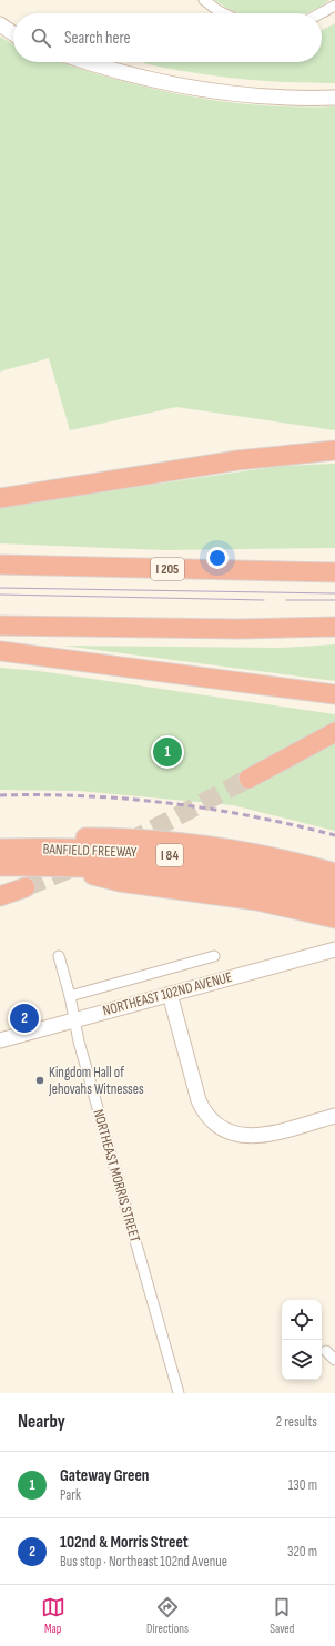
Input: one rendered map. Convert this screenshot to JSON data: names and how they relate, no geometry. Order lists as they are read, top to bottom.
{
  "streets": {
    "highway": ["I 205", "BANFIELD FREEWAY", "I 84"],
    "main road": ["NORTHEAST 102ND AVENUE"],
    "street": ["NORTHEAST MORRIS STREET"]
  },
  "crossings": [
    ["NORTHEAST 102ND AVENUE", "NORTHEAST MORRIS STREET"]
  ],
  "places": ["Kingdom Hall of Jehovahs Witnesses"],
  "page": {
    "search": "Search here",
    "pins": ["1", "2"],
    "heading": ["Nearby", "2 results"],
    "list": [
      {
        "mark": "1",
        "name": "Gateway Green",
        "note": "Park",
        "value": "130 m"
      },
      {
        "mark": "2",
        "name": "102nd & Morris Street",
        "note": "Bus stop · Northeast 102nd Avenue",
        "value": "320 m"
      }
    ],
    "nav": ["Map", "Directions", "Saved"]
  }
}
